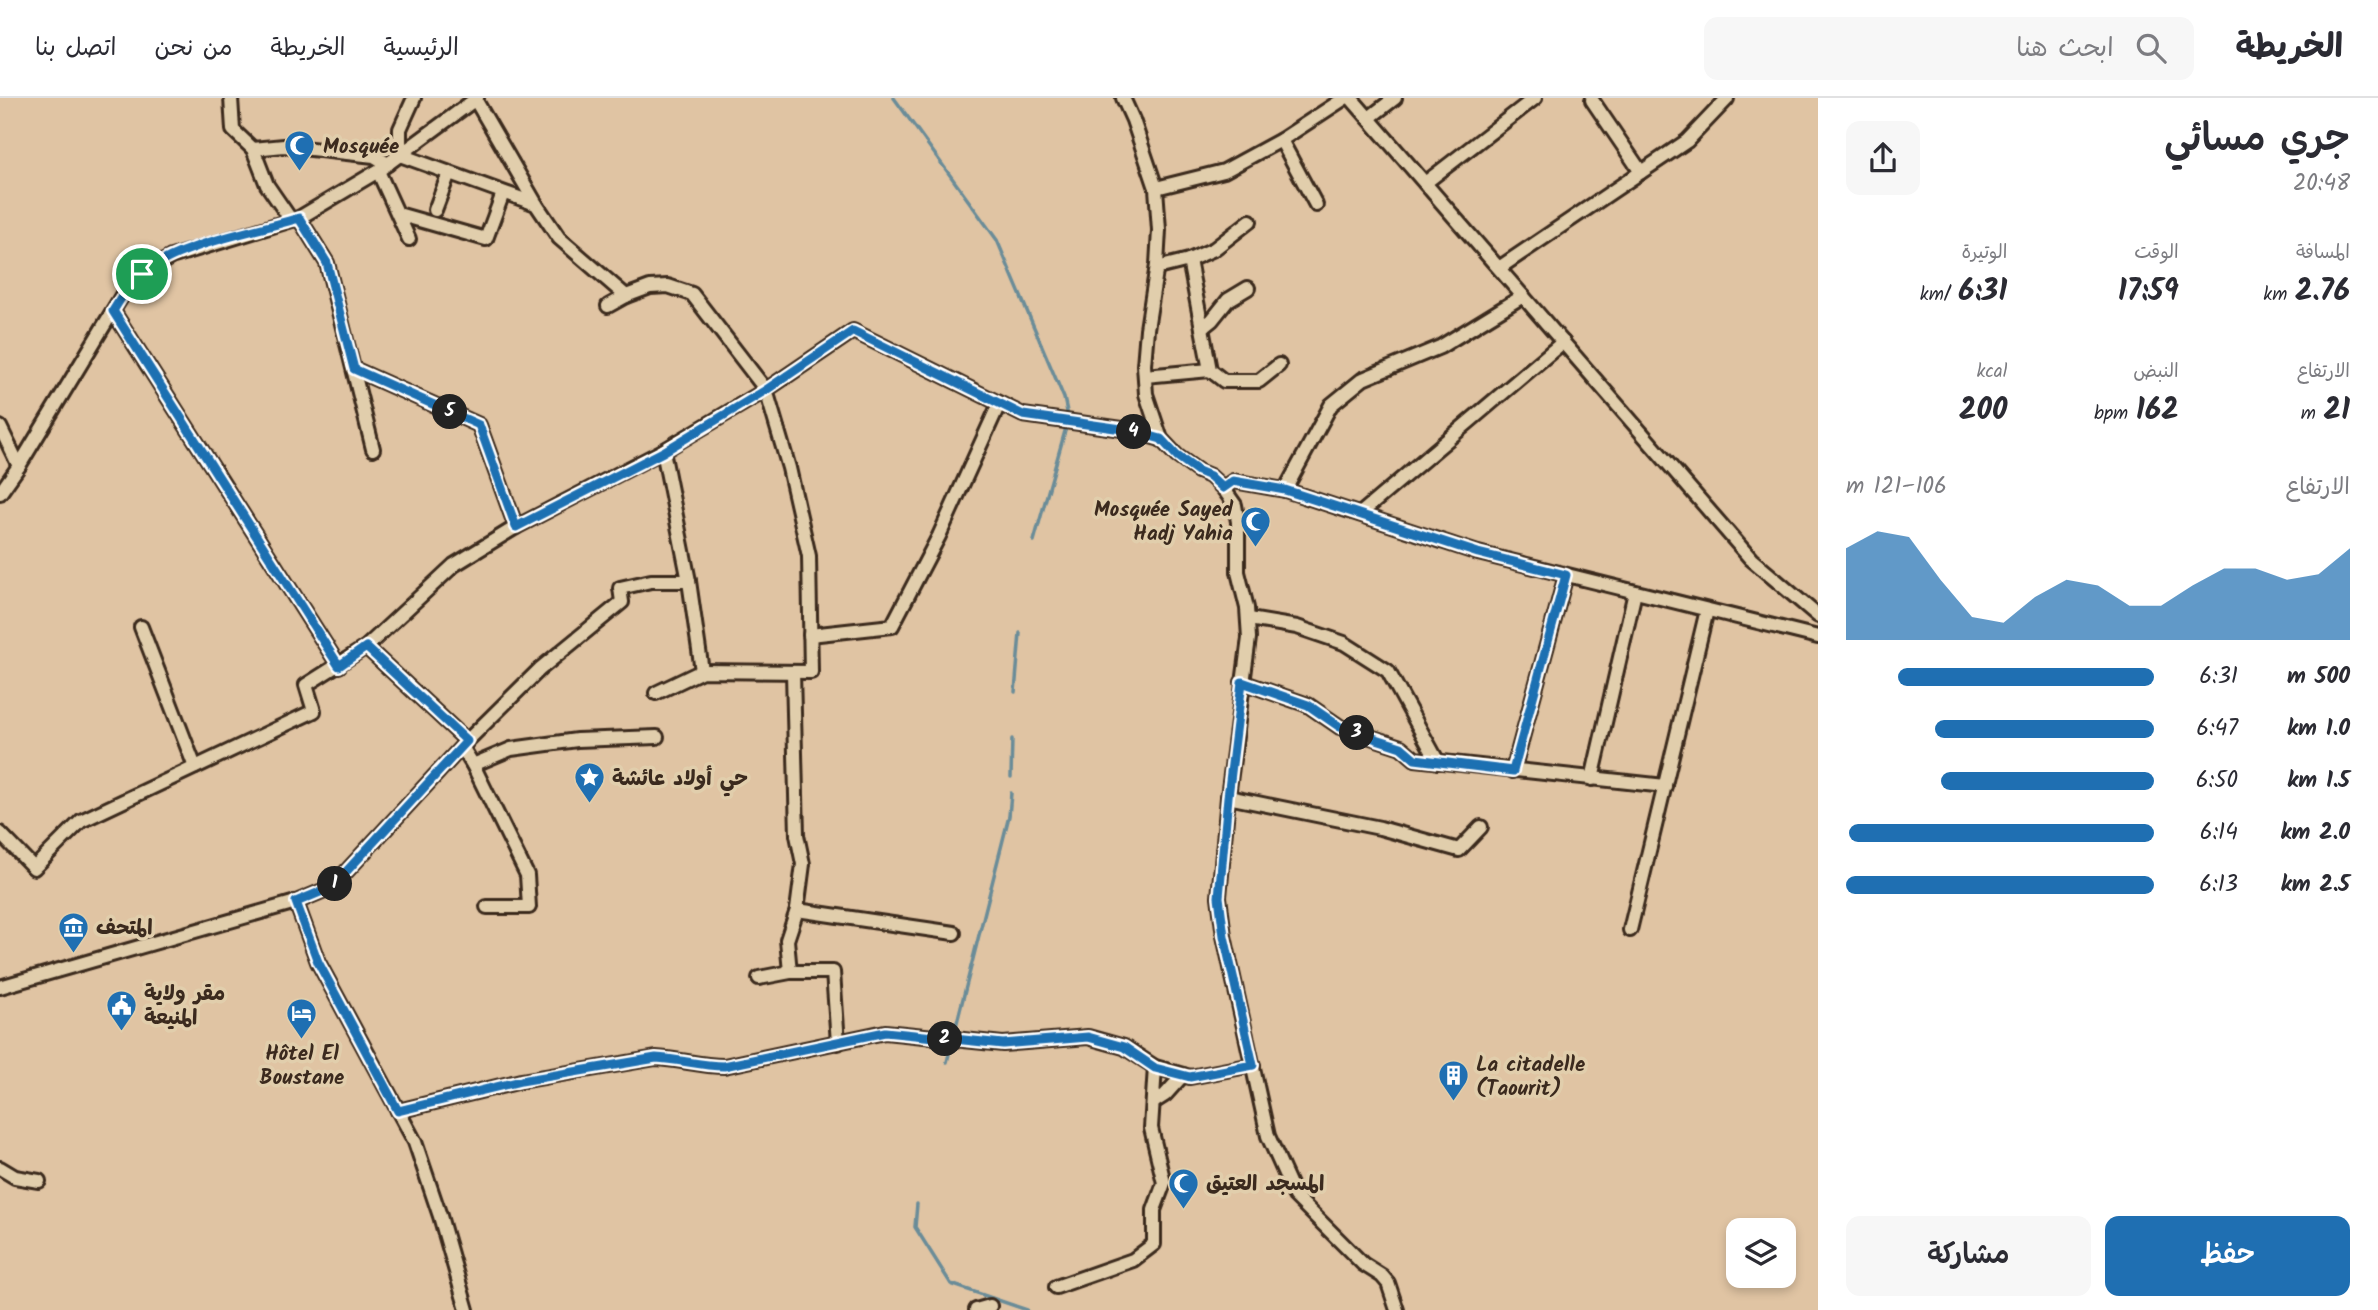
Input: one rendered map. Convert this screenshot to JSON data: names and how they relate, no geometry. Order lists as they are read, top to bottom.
{
  "places": {
    "mosque": ["Mosquée", "Mosquée Sayed Hadj Yahia", "المسجد العتيق"],
    "place": ["حي أولاد عائشة"],
    "museum": ["المتحف"],
    "public building": ["مقر ولاية المنيعة"],
    "hotel": ["Hôtel El Boustane"],
    "building": ["La citadelle (Taourit)"]
  },
  "page": {
    "header": "الخريطة",
    "search": "ابحث هنا",
    "nav": [
      "الرئيسية",
      "الخريطة",
      "من نحن",
      "اتصل بنا"
    ],
    "heading": ["جري مسائي", "20:48"],
    "stats": [
      ["المسافة", "2.76 km"],
      ["الوقت", "17:59"],
      ["الوتيرة", "6:31 /km"],
      ["الارتفاع", "21 m"],
      ["النبض", "162 bpm"],
      ["kcal", "200"]
    ],
    "pins": [
      "5",
      "4",
      "3",
      "1",
      "2"
    ],
    "chart": ["الارتفاع", "106–121 m"],
    "list": [
      {
        "name": "500 m",
        "note": "6:31"
      },
      {
        "name": "1.0 km",
        "note": "6:47"
      },
      {
        "name": "1.5 km",
        "note": "6:50"
      },
      {
        "name": "2.0 km",
        "note": "6:14"
      },
      {
        "name": "2.5 km",
        "note": "6:13"
      }
    ],
    "buttons": ["حفظ", "مشاركة"]
  }
}
